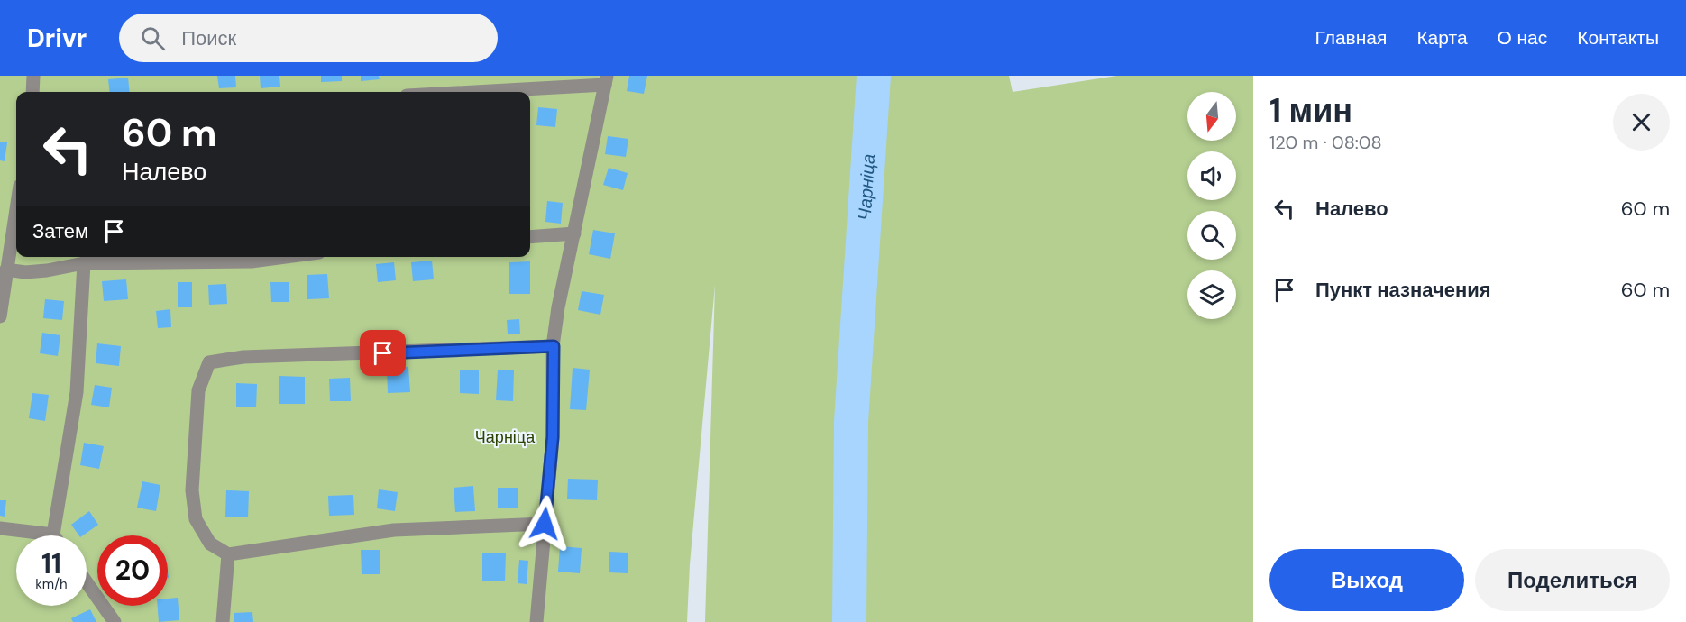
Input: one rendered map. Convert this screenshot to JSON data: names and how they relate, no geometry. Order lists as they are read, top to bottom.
{
  "water": ["Чарніца"],
  "parks": ["Чарніца"],
  "north": "bottom",
  "page": {
    "header": "Drivr",
    "search": "Поиск",
    "nav": [
      "Главная",
      "Карта",
      "О нас",
      "Контакты"
    ],
    "heading": ["1 мин", "120 m · 08:08"],
    "turn": ["60 m", "Налево"],
    "list": [
      {
        "name": "Налево",
        "value": "60 m"
      },
      {
        "name": "Пункт назначения",
        "value": "60 m"
      }
    ],
    "then": "Затем",
    "speed": "11 km/h",
    "limit": "20",
    "buttons": ["Выход", "Поделиться"]
  }
}
